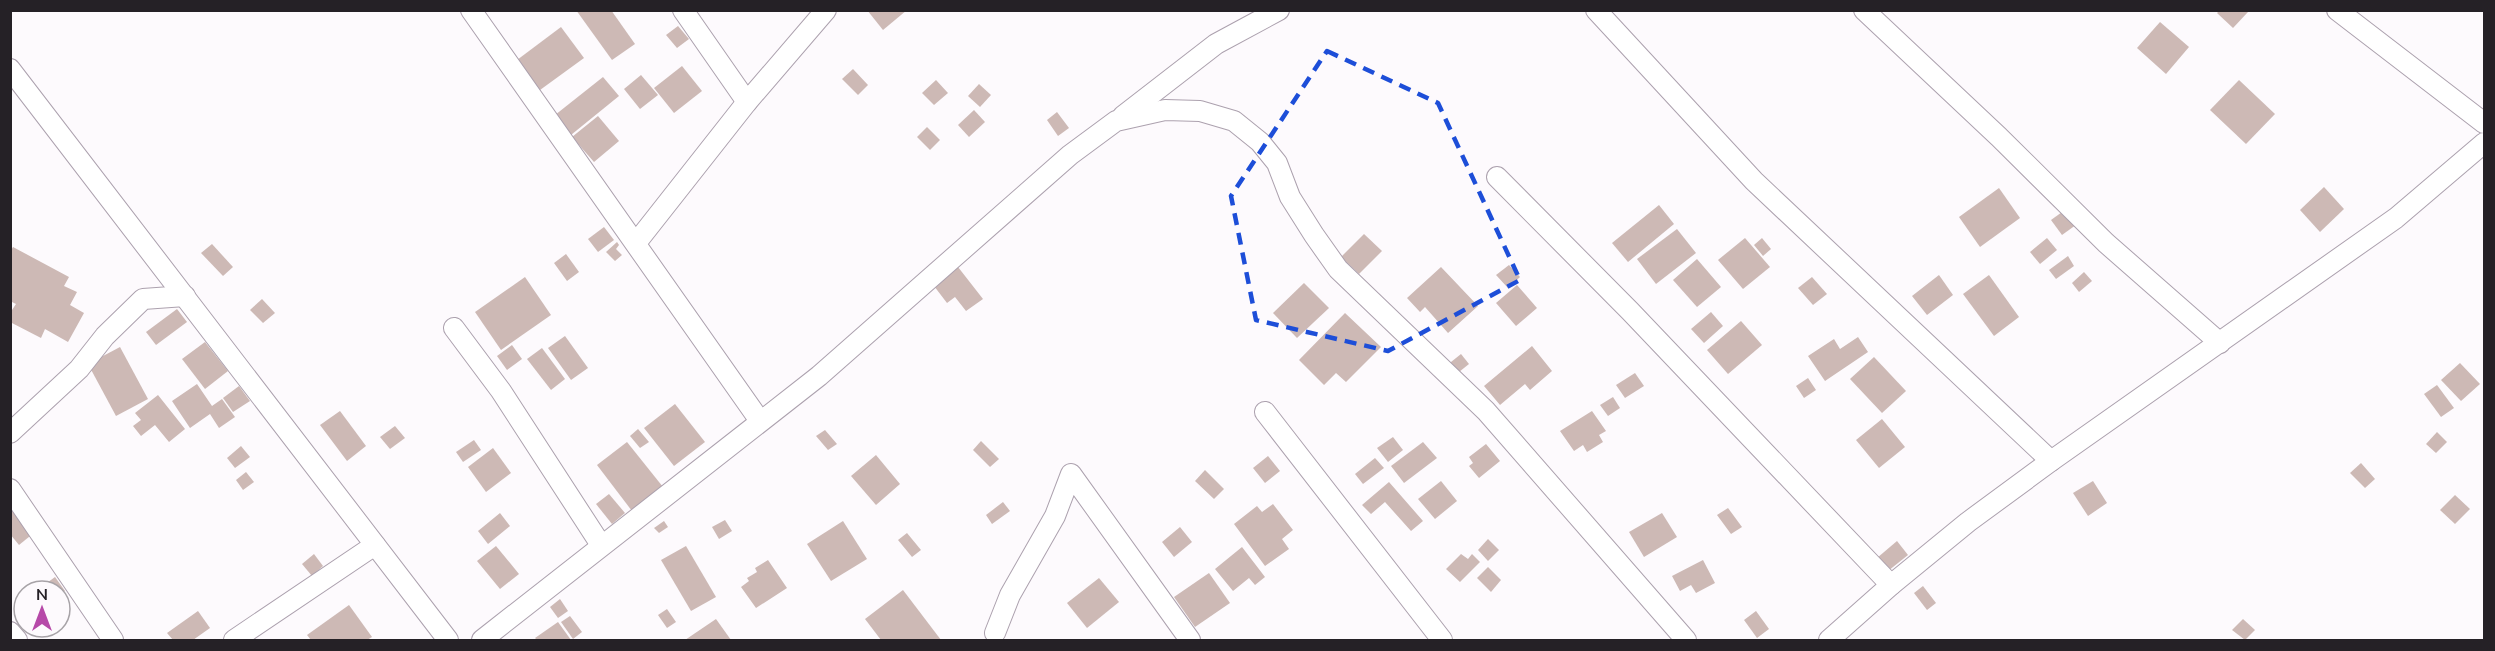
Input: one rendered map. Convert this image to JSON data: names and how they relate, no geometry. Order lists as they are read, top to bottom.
{
  "north": "top"
}
